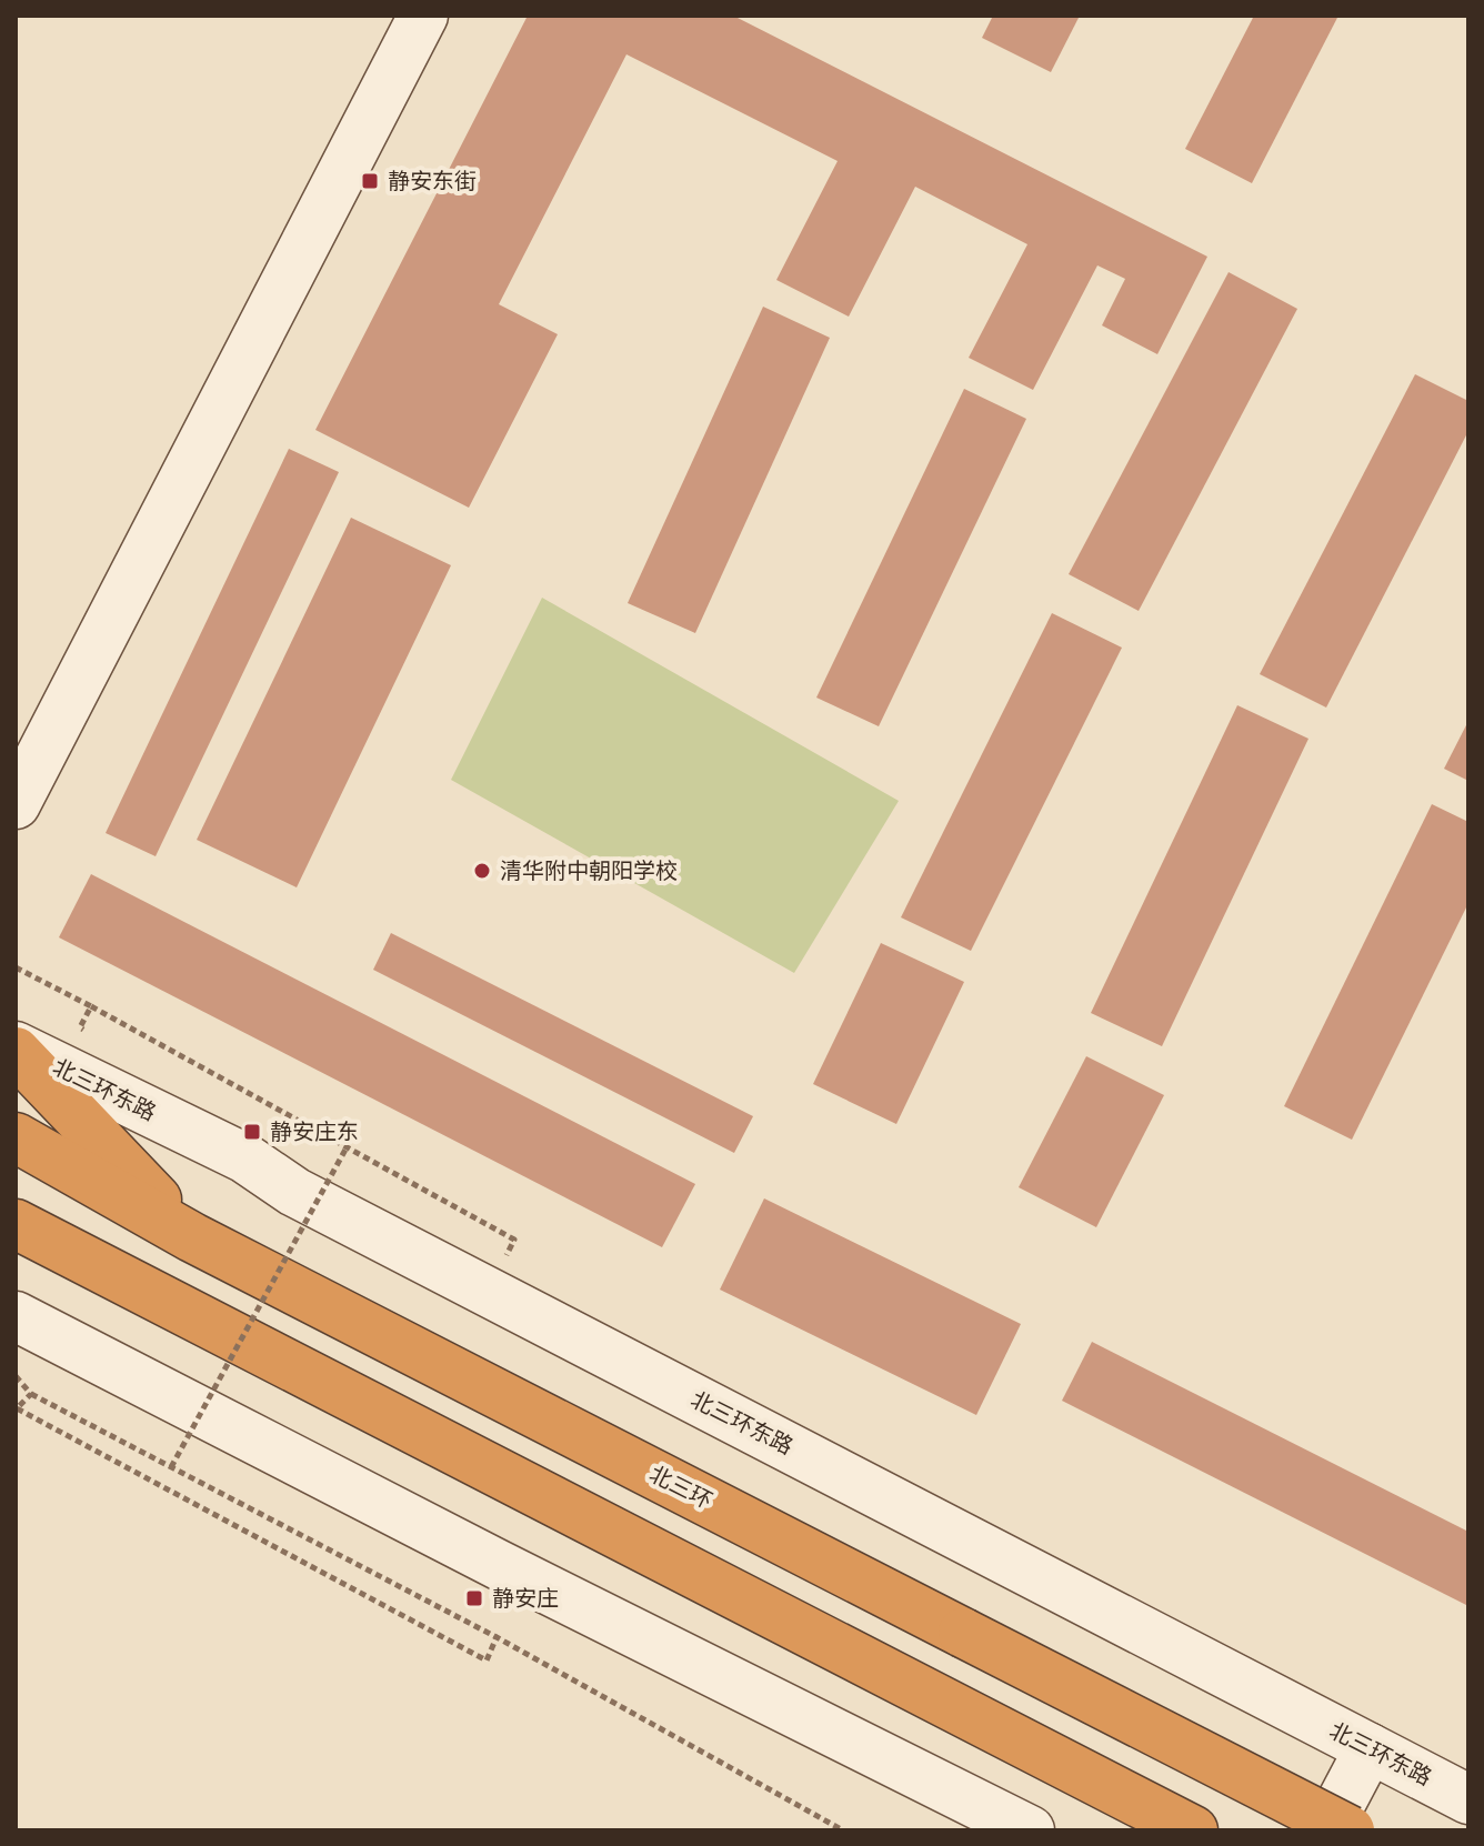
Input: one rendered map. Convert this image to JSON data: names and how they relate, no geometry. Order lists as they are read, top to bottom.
{
  "streets": {
    "highway": ["北三环"],
    "street": ["北三环东路"]
  },
  "places": {
    "transit": ["静安东街", "静安庄东", "静安庄"],
    "other": ["清华附中朝阳学校"]
  }
}
